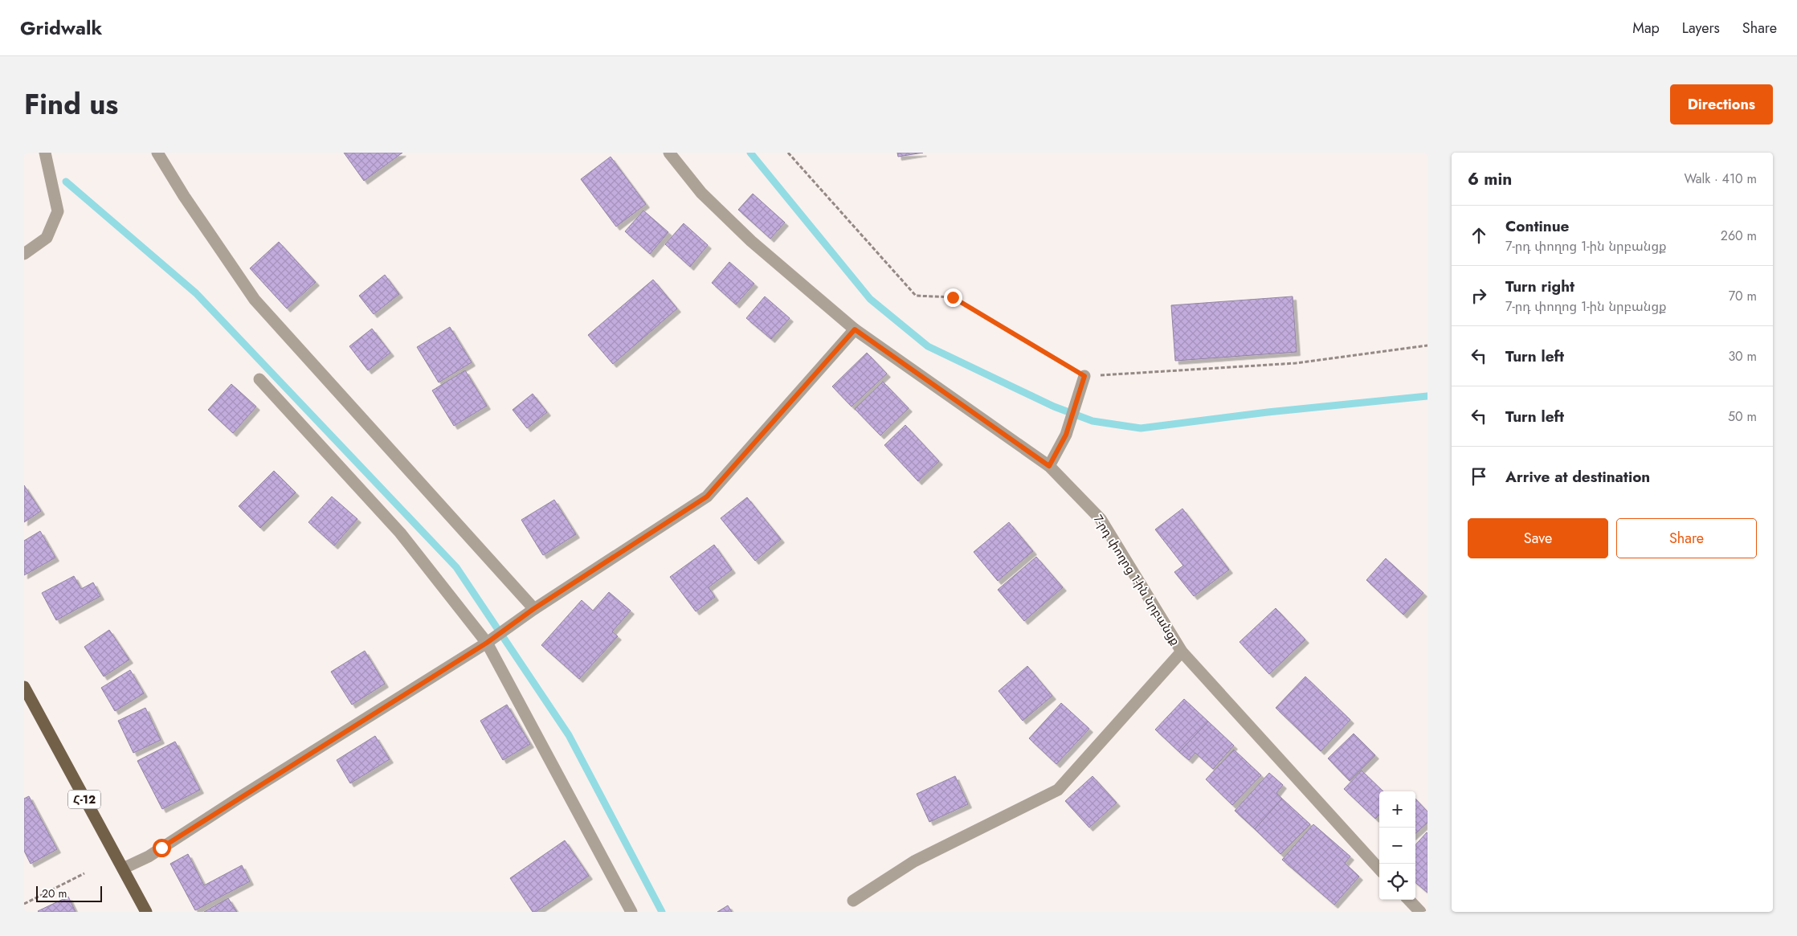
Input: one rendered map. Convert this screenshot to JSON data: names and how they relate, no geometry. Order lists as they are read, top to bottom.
{
  "streets": {
    "main road": ["Հ-12"],
    "street": ["7-րդ փողոց 1-ին նրբանցք"]
  },
  "scale_bar": "20 m",
  "page": {
    "header": "Gridwalk",
    "nav": ["Map", "Layers", "Share"],
    "title": "Find us",
    "buttons": [
      "Directions",
      ["Save", "Share"]
    ],
    "heading": ["6 min", "Walk · 410 m"],
    "list": [
      ["Continue", "7-րդ փողոց 1-ին նրբանցք", "260 m"],
      ["Turn right", "7-րդ փողոց 1-ին նրբանցք", "70 m"],
      ["Turn left", "30 m"],
      ["Turn left", "50 m"],
      "Arrive at destination"
    ],
    "map_buttons": ["+", "−"],
    "scale": "20 m"
  }
}
